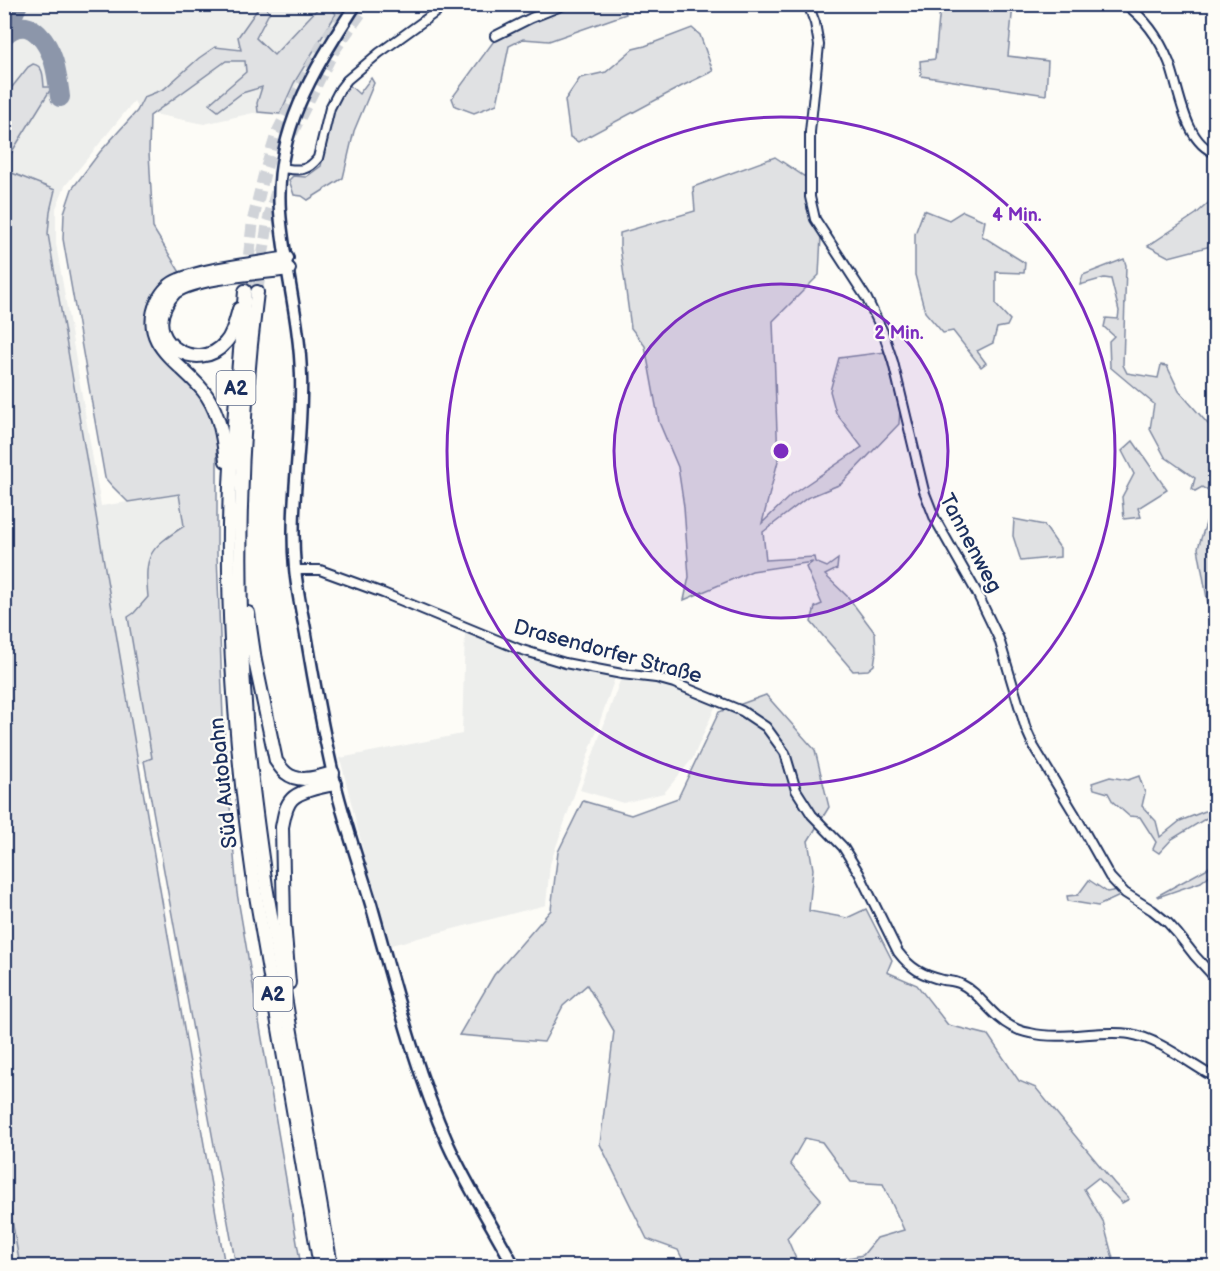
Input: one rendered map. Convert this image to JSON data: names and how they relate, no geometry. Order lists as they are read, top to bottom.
{
  "streets": {
    "highway": ["A2", "Süd Autobahn"],
    "street": ["Tannenweg", "Drasendorfer Straße"]
  },
  "rings": ["4 Min.", "2 Min."]
}
